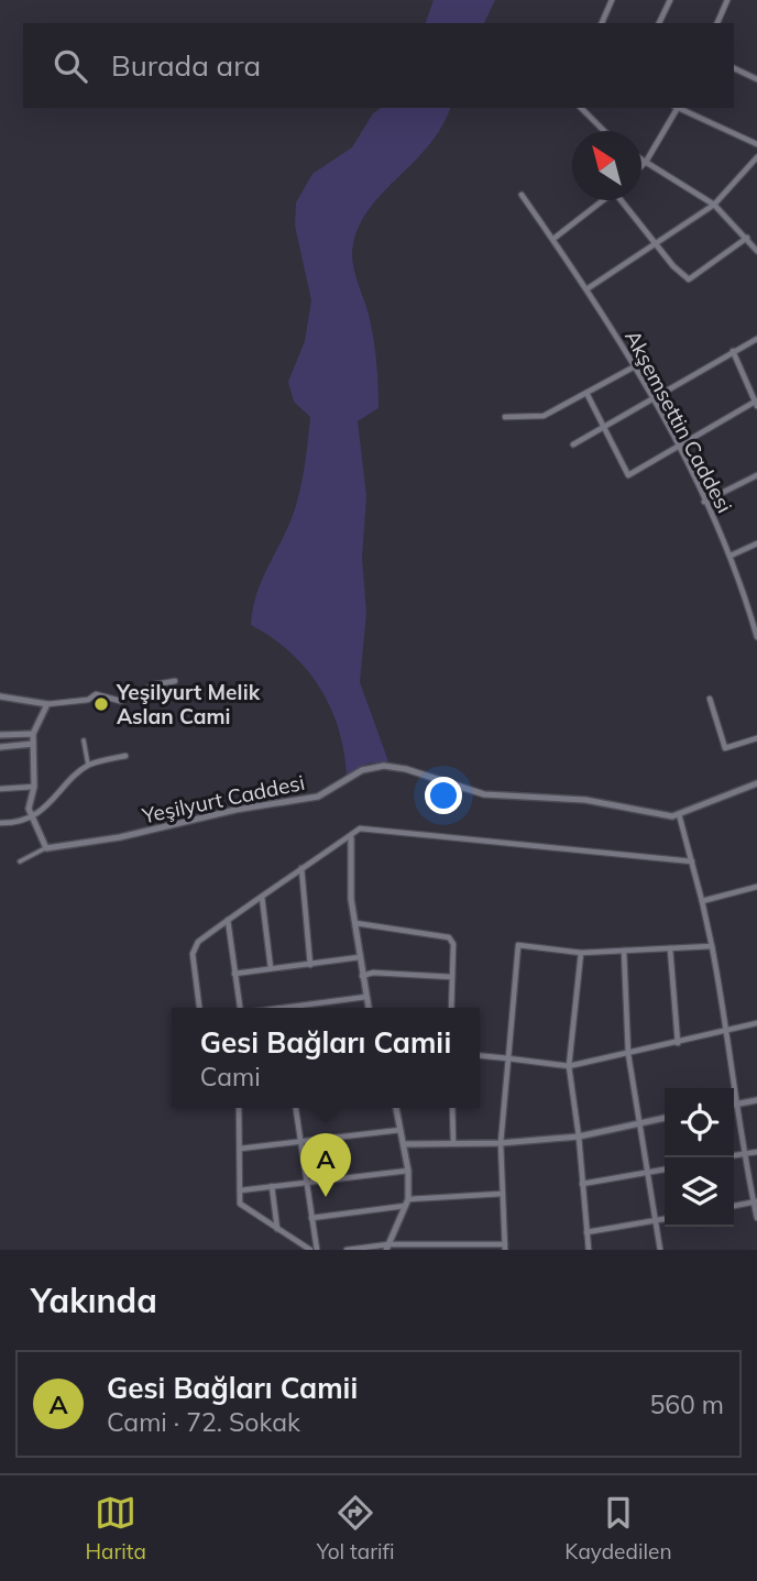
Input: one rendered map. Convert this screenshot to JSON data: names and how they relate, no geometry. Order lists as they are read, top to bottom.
{
  "streets": {
    "street": ["Akşemsettin Caddesi", "Yeşilyurt Caddesi"]
  },
  "places": ["Yeşilyurt Melik Aslan Cami"],
  "north": "top left",
  "page": {
    "search": "Burada ara",
    "popup": ["Gesi Bağları Camii", "Cami"],
    "pins": "A",
    "heading": "Yakında",
    "list": [
      {
        "mark": "A",
        "name": "Gesi Bağları Camii",
        "note": "Cami · 72. Sokak",
        "value": "560 m"
      }
    ],
    "nav": ["Harita", "Yol tarifi", "Kaydedilen"]
  }
}
